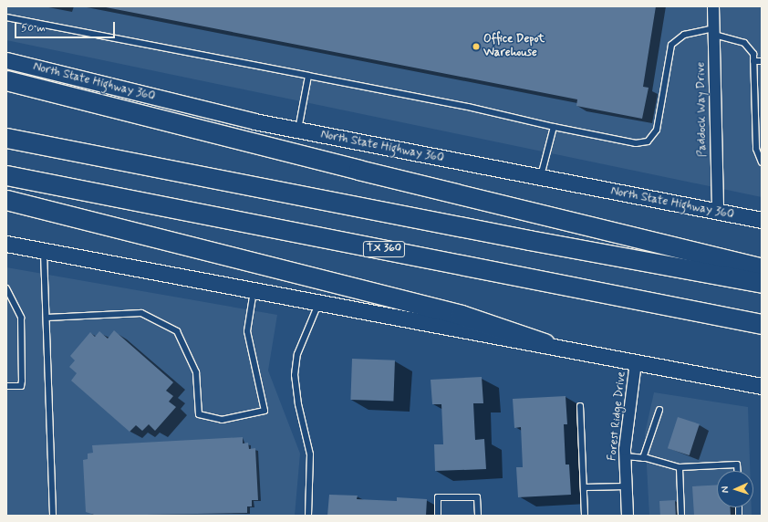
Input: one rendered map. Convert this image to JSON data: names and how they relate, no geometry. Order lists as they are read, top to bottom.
{
  "streets": {
    "highway": ["TX 360"],
    "main road": ["North State Highway 360"],
    "street": ["Paddock Way Drive", "Forest Ridge Drive"]
  },
  "crossings": [
    ["North State Highway 360", "Paddock Way Drive"]
  ],
  "places": ["Office Depot Warehouse"],
  "scale_bar": "50 m",
  "north": "left"
}
